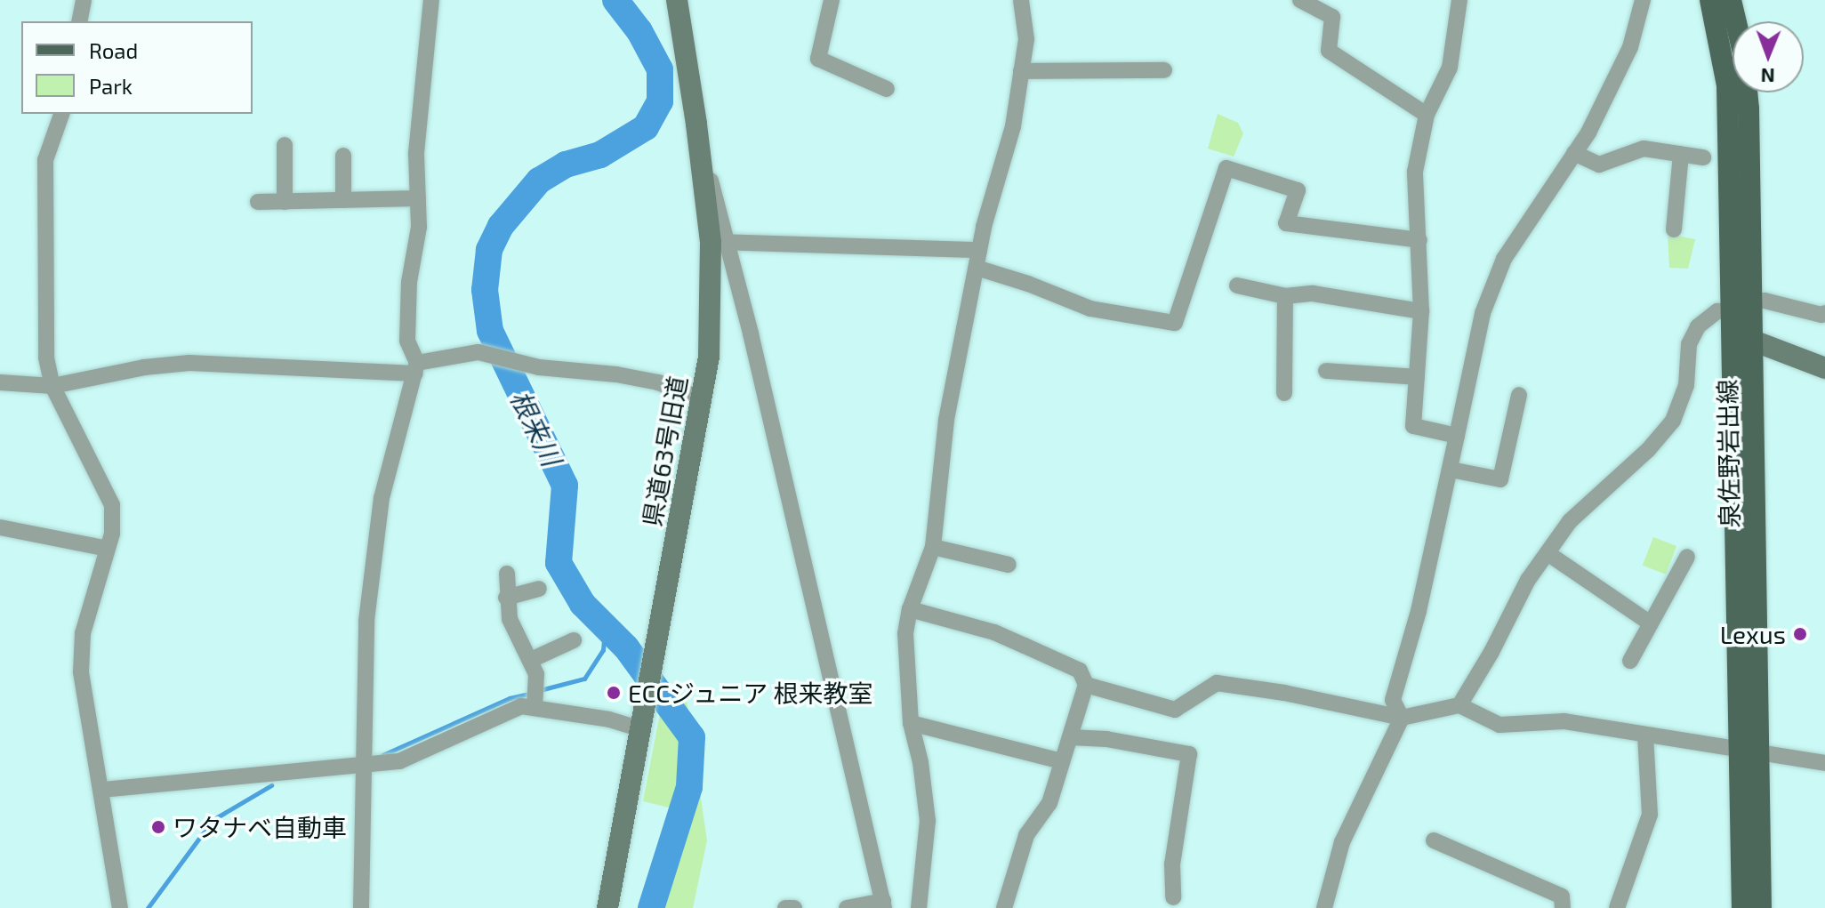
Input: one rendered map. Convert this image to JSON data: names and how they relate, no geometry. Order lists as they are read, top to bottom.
{
  "streets": {
    "main road": ["泉佐野岩出線"],
    "street": ["県道63号旧道"]
  },
  "water": ["根来川"],
  "places": ["Lexus", "ECCジュニア 根来教室", "ワタナベ自動車"],
  "legend": ["Road", "Park"],
  "north": "bottom"
}
